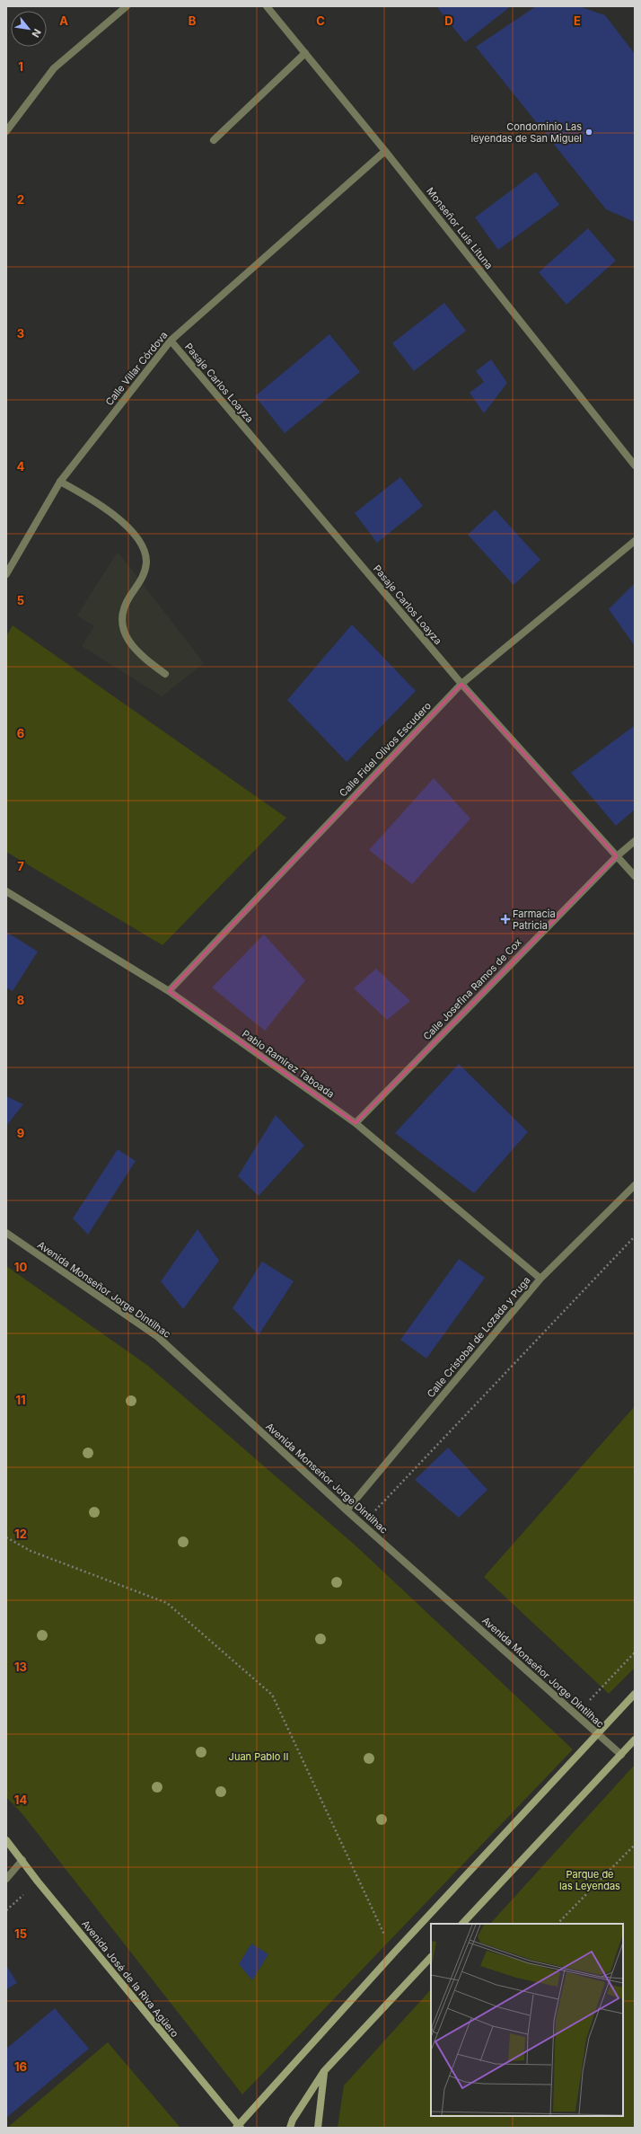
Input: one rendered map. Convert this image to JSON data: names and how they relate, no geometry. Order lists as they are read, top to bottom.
{
  "streets": {
    "main road": ["Avenida José de la Riva Agüero"],
    "street": [
      "Monseñor Luis Lituna",
      "Calle Villar Córdova",
      "Pasaje Carlos Loayza",
      "Calle Fidel Olivos Escudero",
      "Calle Josefina Ramos de Cox",
      "Pablo Ramirez Taboada",
      "Avenida Monseñor Jorge Dintilhac",
      "Calle Cristobal de Lozada y Puga"
    ]
  },
  "crossings": [
    ["Monseñor Luis Lituna", "Calle Villar Córdova"],
    ["Calle Villar Córdova", "Pasaje Carlos Loayza"],
    ["Pasaje Carlos Loayza", "Calle Fidel Olivos Escudero"],
    ["Pasaje Carlos Loayza", "Calle Josefina Ramos de Cox"],
    ["Calle Fidel Olivos Escudero", "Pablo Ramirez Taboada"],
    ["Calle Josefina Ramos de Cox", "Pablo Ramirez Taboada"],
    ["Pablo Ramirez Taboada", "Calle Cristobal de Lozada y Puga"],
    ["Avenida Monseñor Jorge Dintilhac", "Calle Cristobal de Lozada y Puga"]
  ],
  "parks": ["Juan Pablo II", "Parque de las Leyendas"],
  "places": {
    "other": ["Condominio Las leyendas de San Miguel"],
    "health": ["Farmacia Patricia"]
  },
  "north": "bottom right",
  "grid": {
    "columns": [
      "A",
      "B",
      "C",
      "D",
      "E"
    ],
    "rows": [
      "1",
      "2",
      "3",
      "4",
      "5",
      "6",
      "7",
      "8",
      "9",
      "10",
      "11",
      "12",
      "13",
      "14",
      "15",
      "16"
    ]
  }
}
